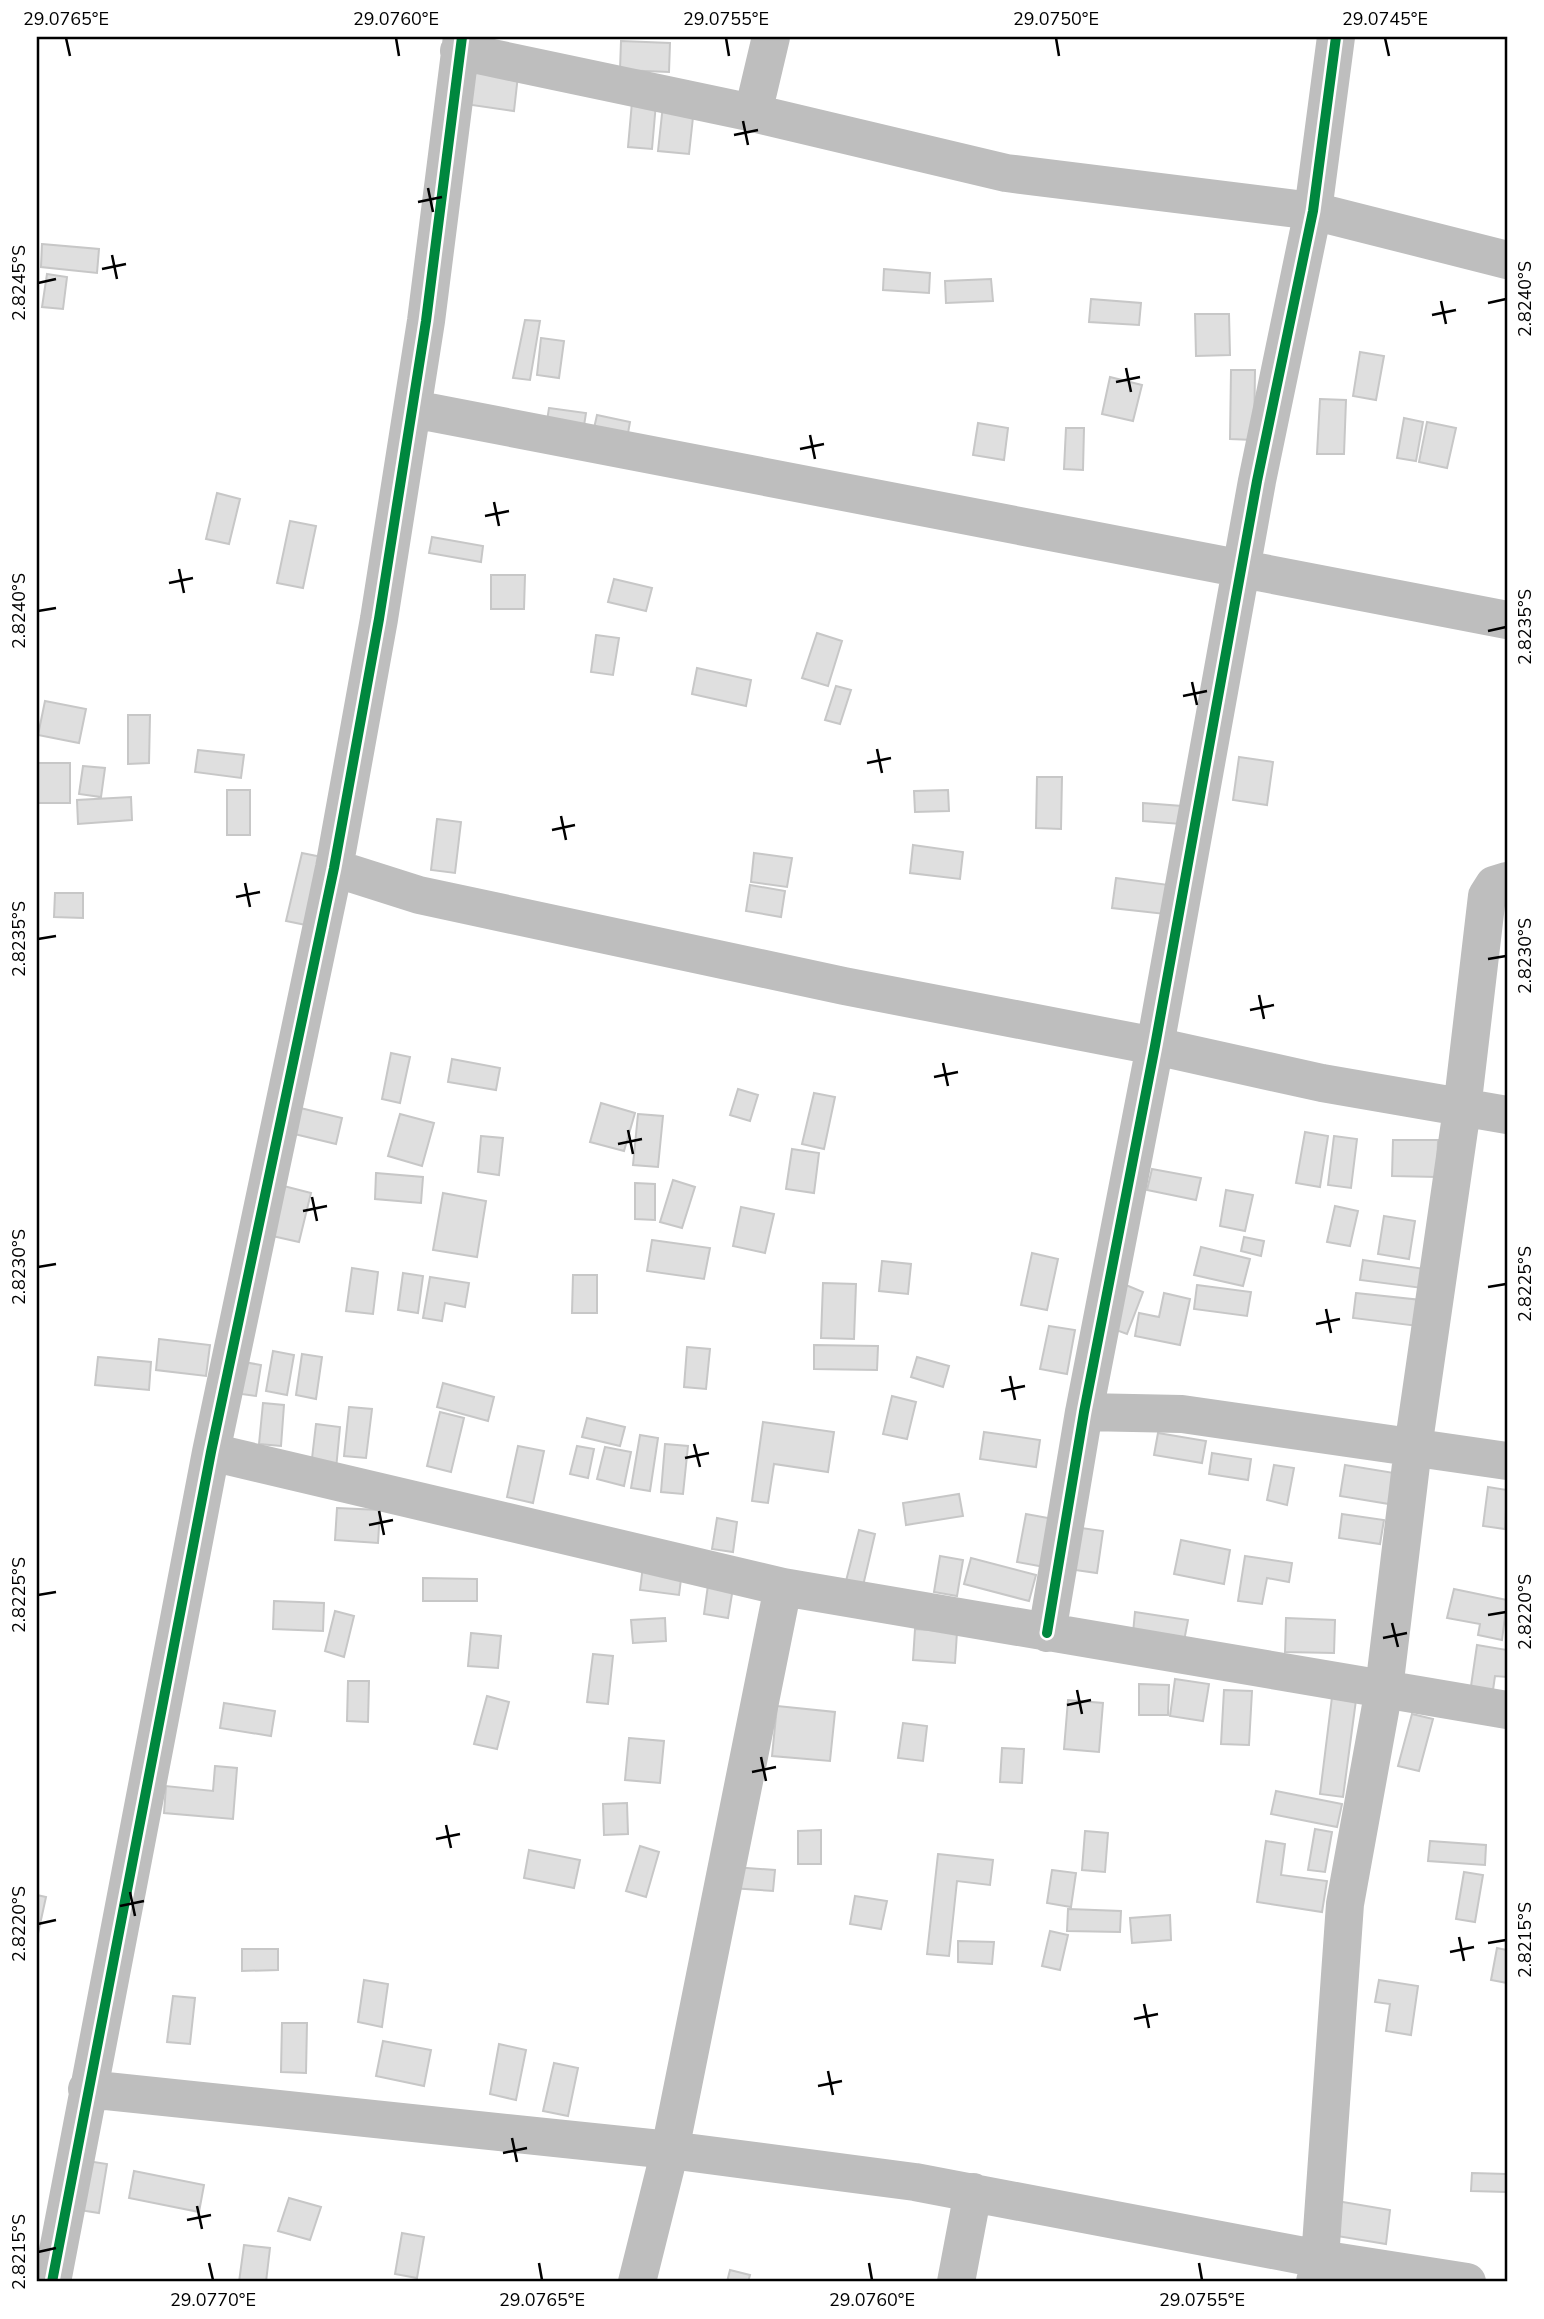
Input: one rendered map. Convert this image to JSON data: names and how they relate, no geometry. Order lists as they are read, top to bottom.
{
  "coordinates": [
    "29.0765°E",
    "29.0760°E",
    "29.0755°E",
    "29.0750°E",
    "29.0745°E",
    "2.8245°S",
    "2.8240°S",
    "2.8235°S",
    "2.8230°S",
    "2.8225°S",
    "2.8220°S",
    "2.8215°S",
    "29.0770°E"
  ]
}
